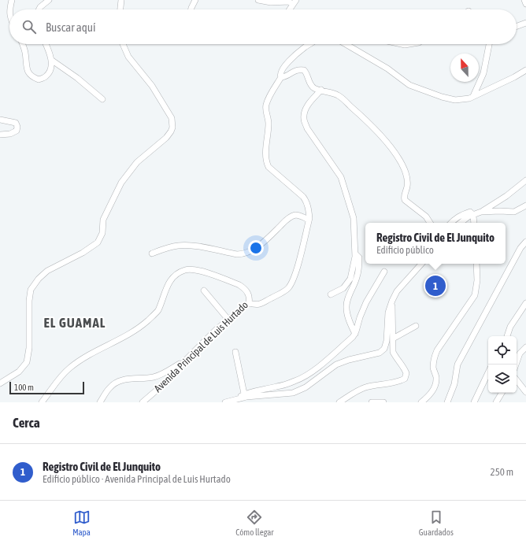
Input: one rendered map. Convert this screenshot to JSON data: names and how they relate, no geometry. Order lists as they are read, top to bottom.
{
  "streets": {
    "street": ["Avenida Principal de Luis Hurtado"]
  },
  "districts": ["EL GUAMAL"],
  "scale_bar": "100 m",
  "north": "top",
  "page": {
    "search": "Buscar aquí",
    "popup": ["Registro Civil de El Junquito", "Edificio público"],
    "pins": "1",
    "scale": "100 m",
    "heading": "Cerca",
    "list": [
      {
        "mark": "1",
        "name": "Registro Civil de El Junquito",
        "note": "Edificio público · Avenida Principal de Luis Hurtado",
        "value": "250 m"
      }
    ],
    "nav": ["Mapa", "Cómo llegar", "Guardados"]
  }
}
